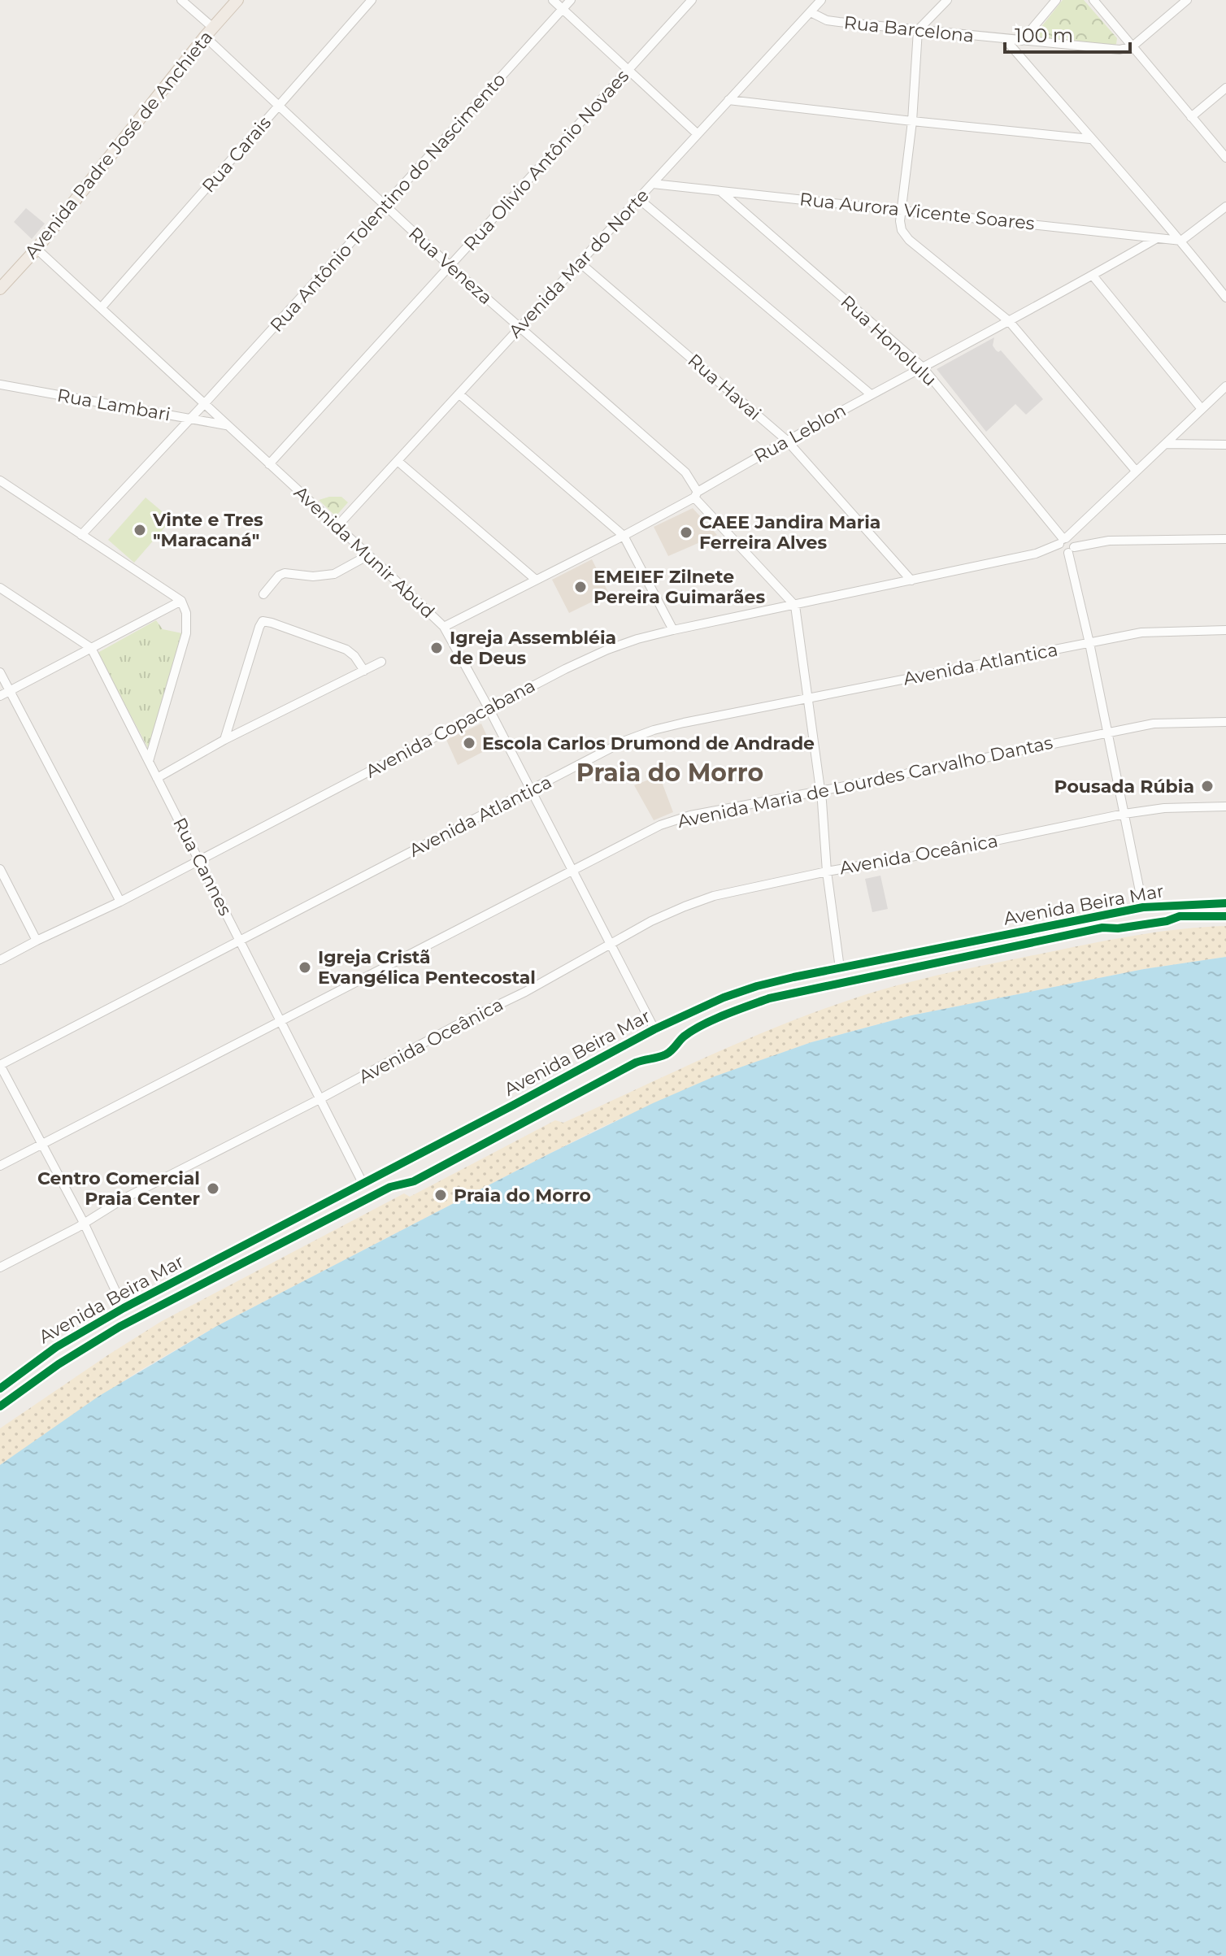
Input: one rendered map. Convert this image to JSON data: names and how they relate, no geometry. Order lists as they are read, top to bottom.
{
  "streets": {
    "main road": ["Avenida Padre José de Anchieta"],
    "street": [
      "Rua Barcelona",
      "Rua Carais",
      "Rua Olivio Antônio Novaes",
      "Rua Antônio Tolentino do Nascimento",
      "Rua Aurora Vicente Soares",
      "Avenida Mar do Norte",
      "Rua Veneza",
      "Rua Honolulu",
      "Rua Havai",
      "Rua Lambari",
      "Rua Leblon",
      "Avenida Munir Abud",
      "Avenida Atlantica",
      "Avenida Copacabana",
      "Avenida Maria de Lourdes Carvalho Dantas",
      "Avenida Oceânica",
      "Rua Cannes",
      "Avenida Beira Mar"
    ]
  },
  "crossings": [
    ["Rua Barcelona", "Avenida Mar do Norte"],
    ["Avenida Padre José de Anchieta", "Rua Veneza"],
    ["Avenida Padre José de Anchieta", "Avenida Munir Abud"],
    ["Rua Carais", "Rua Veneza"],
    ["Rua Carais", "Avenida Munir Abud"],
    ["Rua Olivio Antônio Novaes", "Rua Veneza"],
    ["Rua Olivio Antônio Novaes", "Avenida Munir Abud"],
    ["Rua Antônio Tolentino do Nascimento", "Rua Veneza"],
    ["Rua Antônio Tolentino do Nascimento", "Rua Lambari"],
    ["Rua Antônio Tolentino do Nascimento", "Avenida Munir Abud"],
    ["Rua Aurora Vicente Soares", "Avenida Mar do Norte"],
    ["Rua Aurora Vicente Soares", "Rua Honolulu"],
    ["Rua Aurora Vicente Soares", "Rua Leblon"],
    ["Avenida Mar do Norte", "Rua Veneza"],
    ["Avenida Mar do Norte", "Rua Havai"],
    ["Avenida Mar do Norte", "Avenida Munir Abud"],
    ["Rua Veneza", "Rua Leblon"],
    ["Rua Veneza", "Avenida Copacabana"],
    ["Rua Honolulu", "Rua Leblon"],
    ["Rua Honolulu", "Avenida Copacabana"],
    ["Rua Havai", "Rua Leblon"],
    ["Rua Havai", "Avenida Copacabana"],
    ["Rua Lambari", "Avenida Munir Abud"],
    ["Rua Leblon", "Avenida Munir Abud"],
    ["Avenida Munir Abud", "Avenida Atlantica"],
    ["Avenida Munir Abud", "Avenida Copacabana"],
    ["Avenida Munir Abud", "Avenida Maria de Lourdes Carvalho Dantas"],
    ["Avenida Munir Abud", "Avenida Oceânica"],
    ["Avenida Munir Abud", "Avenida Beira Mar"],
    ["Avenida Atlantica", "Rua Cannes"],
    ["Avenida Copacabana", "Rua Cannes"],
    ["Avenida Maria de Lourdes Carvalho Dantas", "Rua Cannes"],
    ["Avenida Oceânica", "Rua Cannes"],
    ["Rua Cannes", "Avenida Beira Mar"]
  ],
  "districts": ["Praia do Morro"],
  "places": [
    "Vinte e Tres \"Maracaná\"",
    "CAEE Jandira Maria Ferreira Alves",
    "EMEIEF Zilnete Pereira Guimarães",
    "Igreja Assembléia de Deus",
    "Escola Carlos Drumond de Andrade",
    "Pousada Rúbia",
    "Igreja Cristã Evangélica Pentecostal",
    "Centro Comercial Praia Center",
    "Praia do Morro"
  ],
  "scale_bar": "100 m"
}
